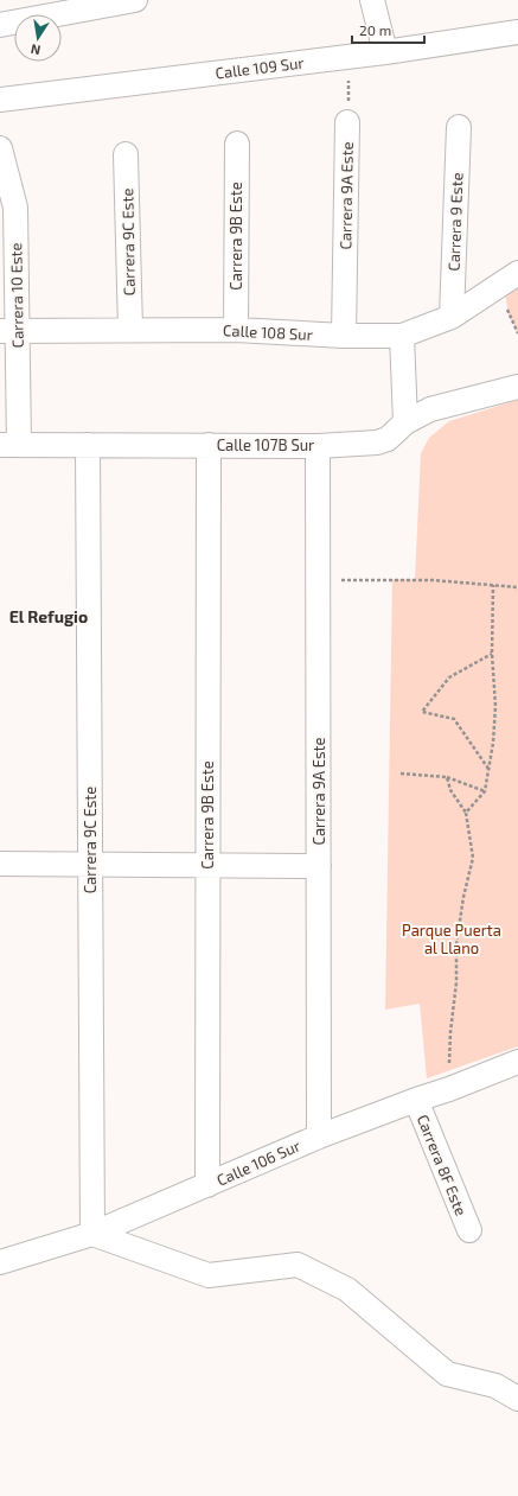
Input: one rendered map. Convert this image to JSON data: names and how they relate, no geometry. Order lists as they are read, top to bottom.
{
  "streets": {
    "street": [
      "Calle 109 Sur",
      "Carrera 9A Este",
      "Carrera 9 Este",
      "Carrera 9B Este",
      "Carrera 9C Este",
      "Carrera 10 Este",
      "Calle 108 Sur",
      "Calle 107B Sur",
      "Calle 106 Sur",
      "Carrera 8F Este"
    ]
  },
  "crossings": [
    ["Calle 109 Sur", "Carrera 9A Este"],
    ["Carrera 9A Este", "Calle 108 Sur"],
    ["Carrera 9A Este", "Calle 107B Sur"],
    ["Carrera 9A Este", "Calle 106 Sur"],
    ["Carrera 9 Este", "Calle 108 Sur"],
    ["Carrera 9B Este", "Calle 108 Sur"],
    ["Carrera 9B Este", "Calle 107B Sur"],
    ["Carrera 9B Este", "Calle 106 Sur"],
    ["Carrera 9C Este", "Calle 108 Sur"],
    ["Carrera 9C Este", "Calle 107B Sur"],
    ["Carrera 9C Este", "Calle 106 Sur"],
    ["Carrera 10 Este", "Calle 108 Sur"],
    ["Carrera 10 Este", "Calle 107B Sur"],
    ["Calle 106 Sur", "Carrera 8F Este"]
  ],
  "districts": ["El Refugio"],
  "parks": ["Parque Puerta al Llano"],
  "scale_bar": "20 m",
  "north": "bottom"
}
